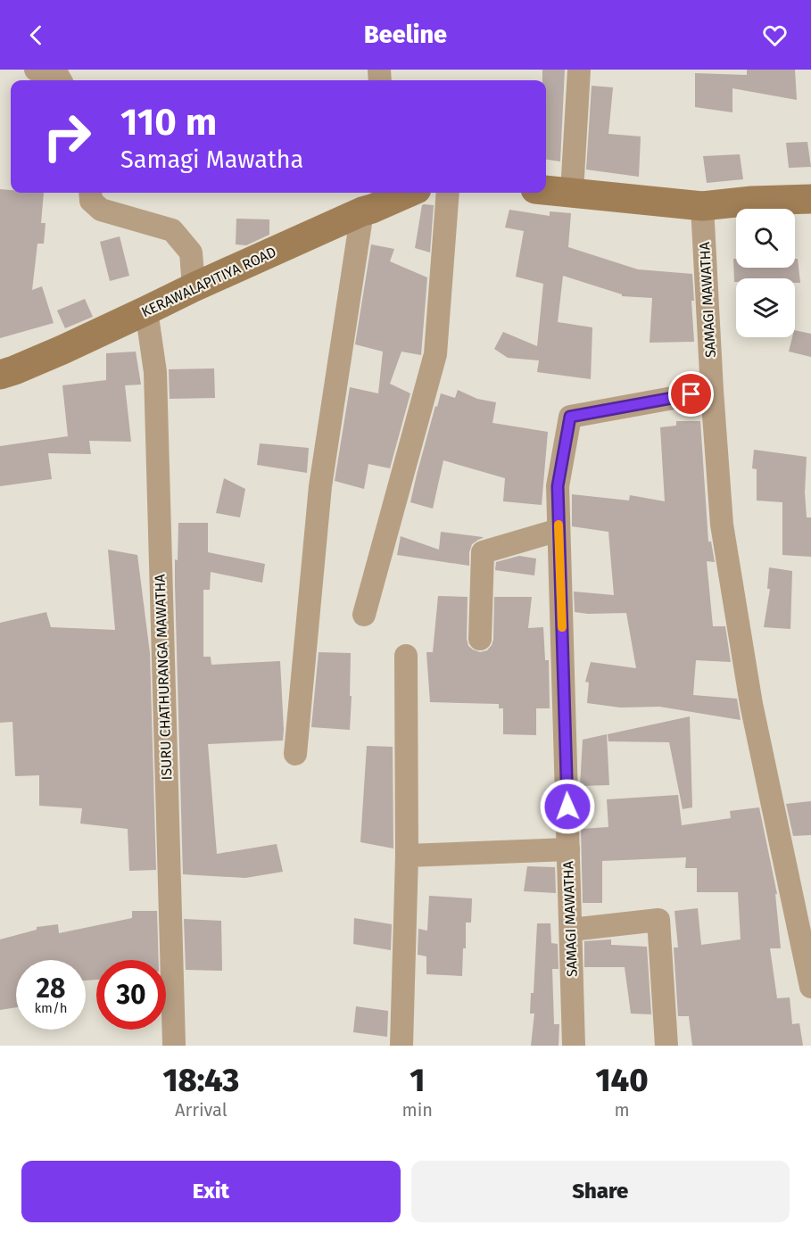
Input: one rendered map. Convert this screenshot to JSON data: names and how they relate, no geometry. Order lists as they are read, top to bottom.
{
  "streets": {
    "street": ["KERAWALAPITIYA ROAD", "SAMAGI MAWATHA", "ISURU CHATHURANGA MAWATHA"]
  },
  "crossings": [
    ["KERAWALAPITIYA ROAD", "ISURU CHATHURANGA MAWATHA"]
  ],
  "page": {
    "header": "Beeline",
    "turn": ["110 m", "Samagi Mawatha"],
    "speed": "28 km/h",
    "limit": "30",
    "eta": [
      "18:43",
      "Arrival",
      "1",
      "min",
      "140",
      "m"
    ],
    "buttons": ["Exit", "Share"]
  }
}
